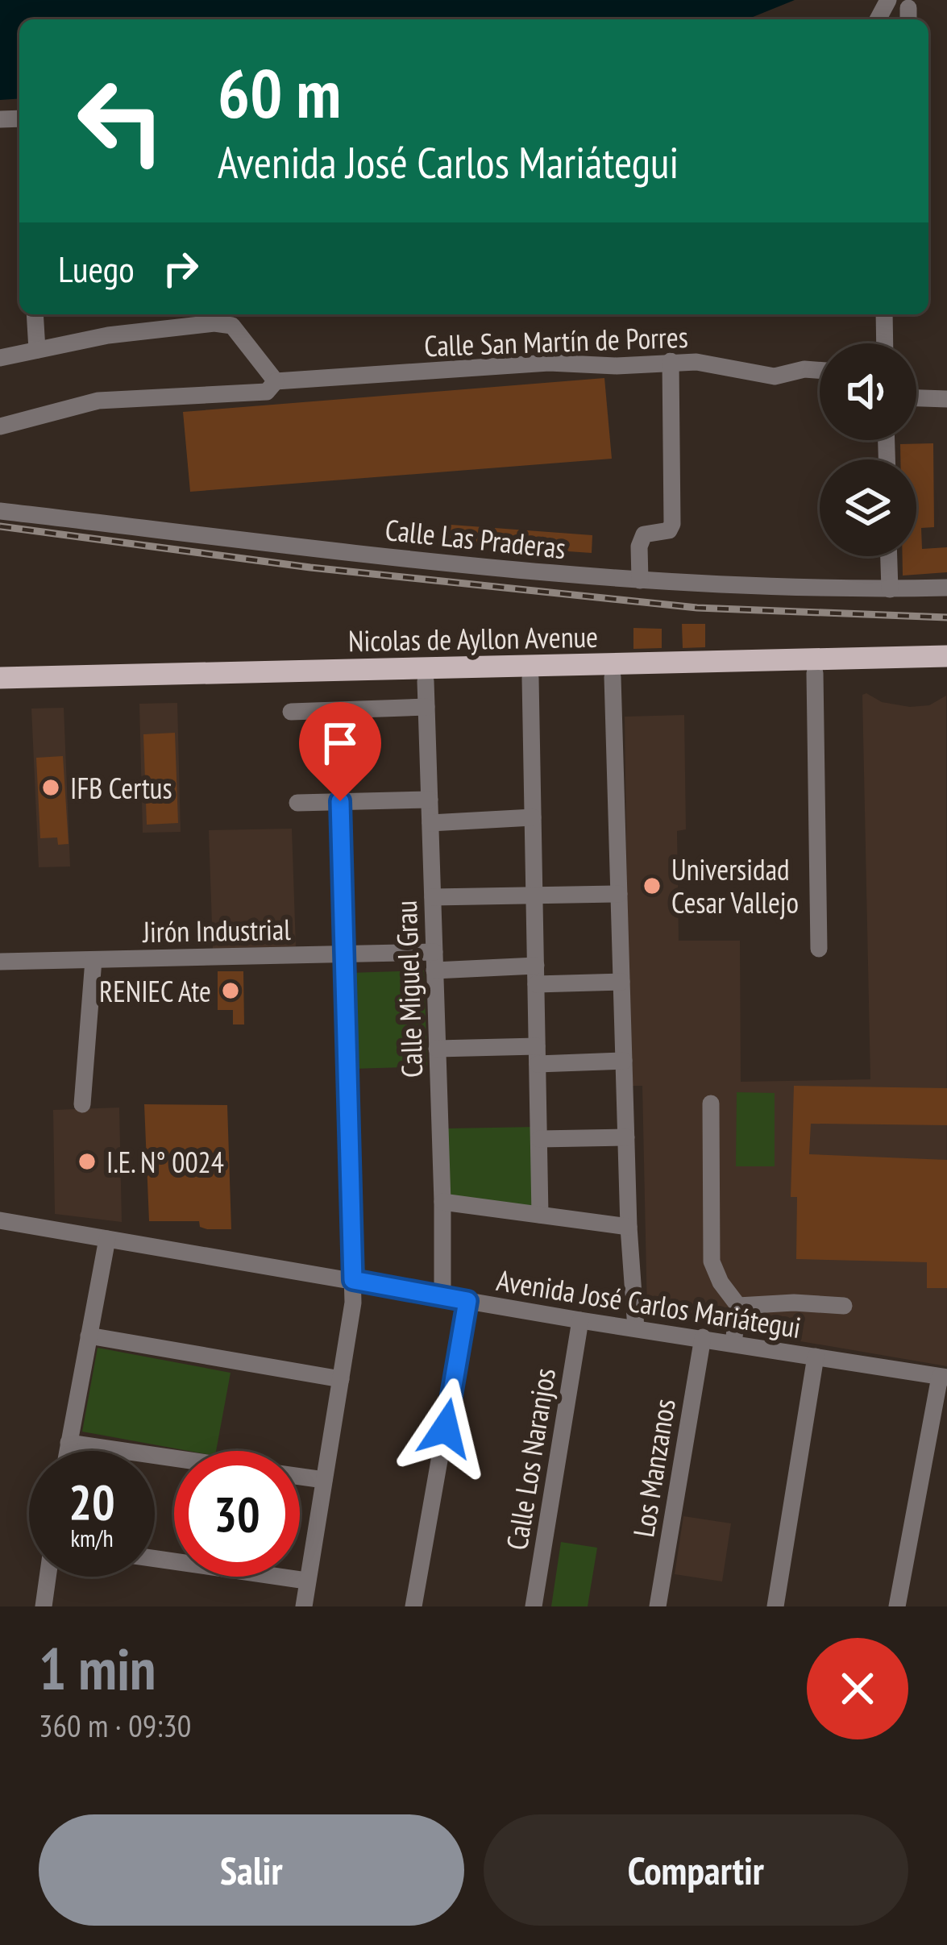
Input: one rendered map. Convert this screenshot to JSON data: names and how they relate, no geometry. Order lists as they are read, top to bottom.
{
  "streets": {
    "main road": ["Nicolas de Ayllon Avenue"],
    "street": [
      "Calle San Martín de Porres",
      "Calle Las Praderas",
      "Jirón Industrial",
      "Calle Miguel Grau",
      "Avenida José Carlos Mariátegui",
      "Calle Los Naranjos",
      "Los Manzanos"
    ]
  },
  "crossings": [
    ["Nicolas de Ayllon Avenue", "Calle Miguel Grau"],
    ["Jirón Industrial", "Calle Miguel Grau"],
    ["Calle Miguel Grau", "Avenida José Carlos Mariátegui"],
    ["Avenida José Carlos Mariátegui", "Calle Los Naranjos"],
    ["Avenida José Carlos Mariátegui", "Los Manzanos"]
  ],
  "places": [
    "IFB Certus",
    "Universidad Cesar Vallejo",
    "RENIEC Ate",
    "I.E. N° 0024"
  ],
  "page": {
    "turn": ["60 m", "Avenida José Carlos Mariátegui"],
    "then": "Luego",
    "speed": "20 km/h",
    "limit": "30",
    "heading": ["1 min", "360 m · 09:30"],
    "buttons": ["Salir", "Compartir"]
  }
}
